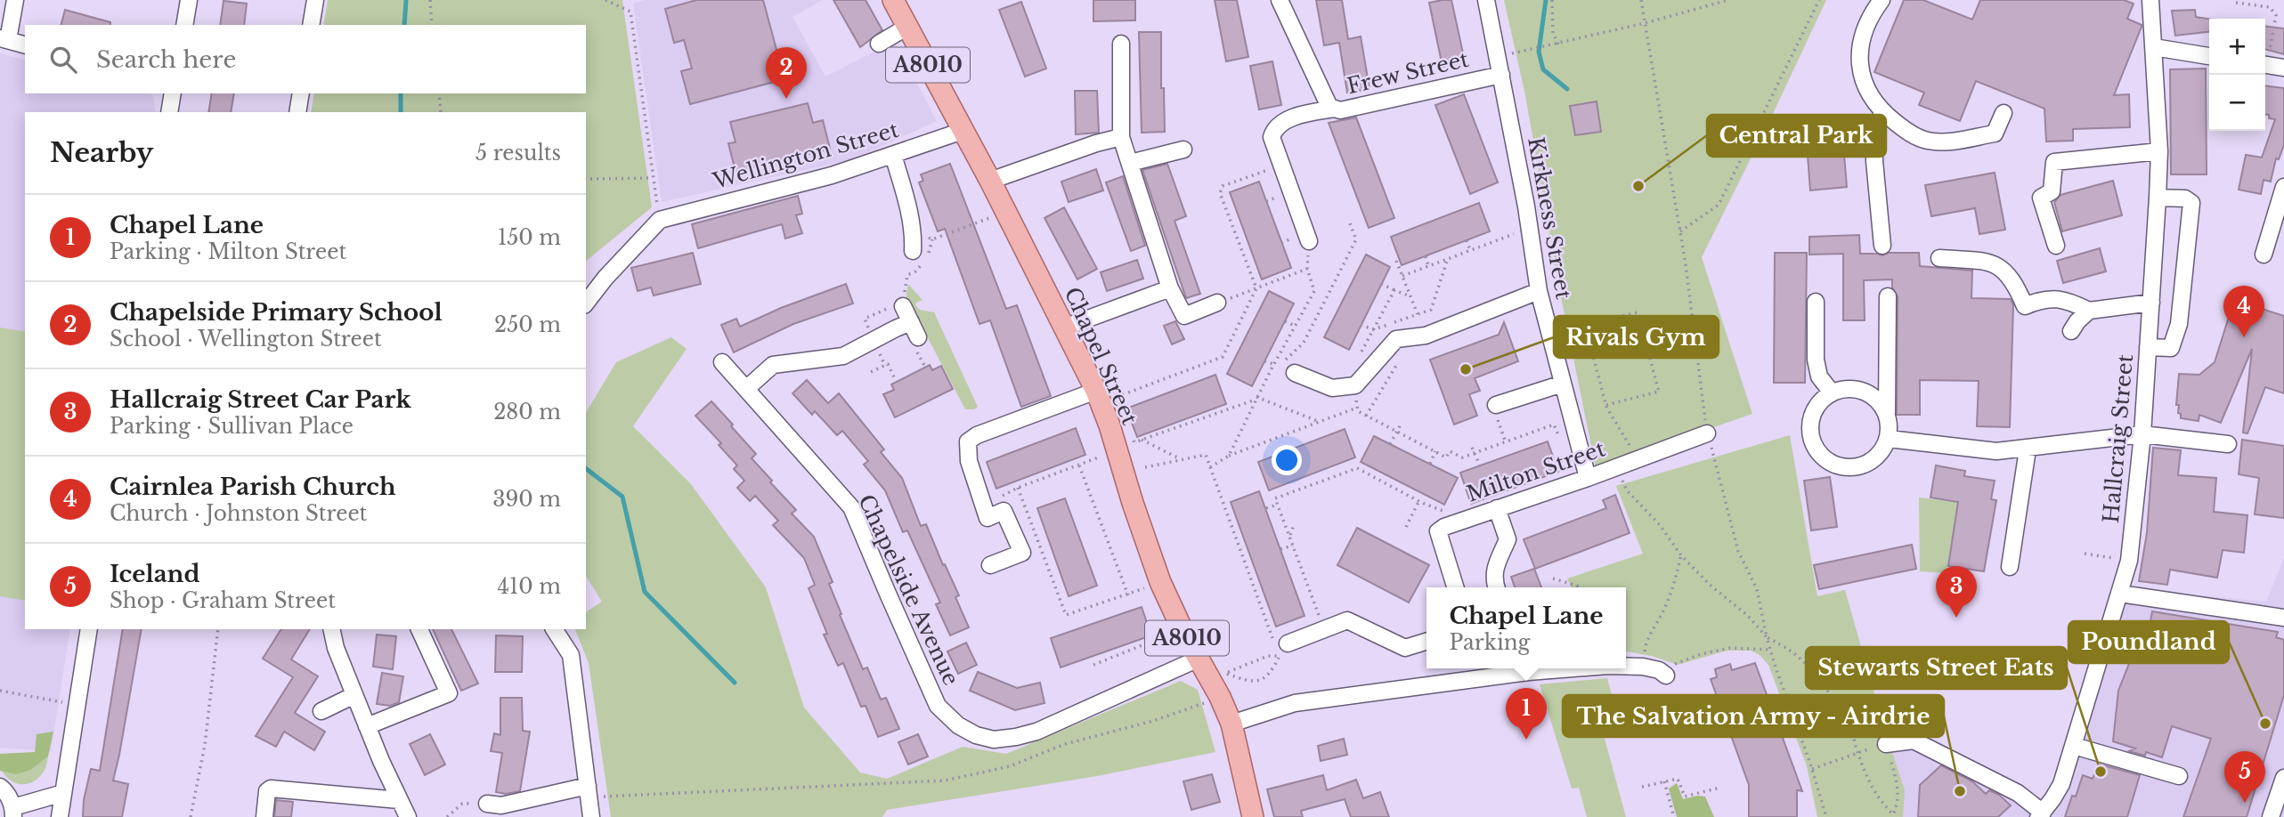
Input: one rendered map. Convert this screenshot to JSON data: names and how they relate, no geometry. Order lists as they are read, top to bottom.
{
  "streets": {
    "main road": ["A8010", "Chapel Street"],
    "street": [
      "Frew Street",
      "Wellington Street",
      "Kirkness Street",
      "Hallcraig Street",
      "Milton Street",
      "Chapelside Avenue"
    ]
  },
  "crossings": [
    ["Frew Street", "Kirkness Street"],
    ["Wellington Street", "Chapel Street"],
    ["Kirkness Street", "Milton Street"],
    ["Chapel Street", "Chapelside Avenue"]
  ],
  "places": [
    "Central Park",
    "Rivals Gym",
    "Poundland",
    "Stewarts Street Eats",
    "The Salvation Army - Airdrie"
  ],
  "page": {
    "map_buttons": ["+", "−"],
    "search": "Search here",
    "pins": [
      "2",
      "4",
      "3",
      "1",
      "5"
    ],
    "heading": ["Nearby", "5 results"],
    "list": [
      {
        "mark": "1",
        "name": "Chapel Lane",
        "note": "Parking · Milton Street",
        "value": "150 m"
      },
      {
        "mark": "2",
        "name": "Chapelside Primary School",
        "note": "School · Wellington Street",
        "value": "250 m"
      },
      {
        "mark": "3",
        "name": "Hallcraig Street Car Park",
        "note": "Parking · Sullivan Place",
        "value": "280 m"
      },
      {
        "mark": "4",
        "name": "Cairnlea Parish Church",
        "note": "Church · Johnston Street",
        "value": "390 m"
      },
      {
        "mark": "5",
        "name": "Iceland",
        "note": "Shop · Graham Street",
        "value": "410 m"
      }
    ],
    "popup": ["Chapel Lane", "Parking"]
  }
}
